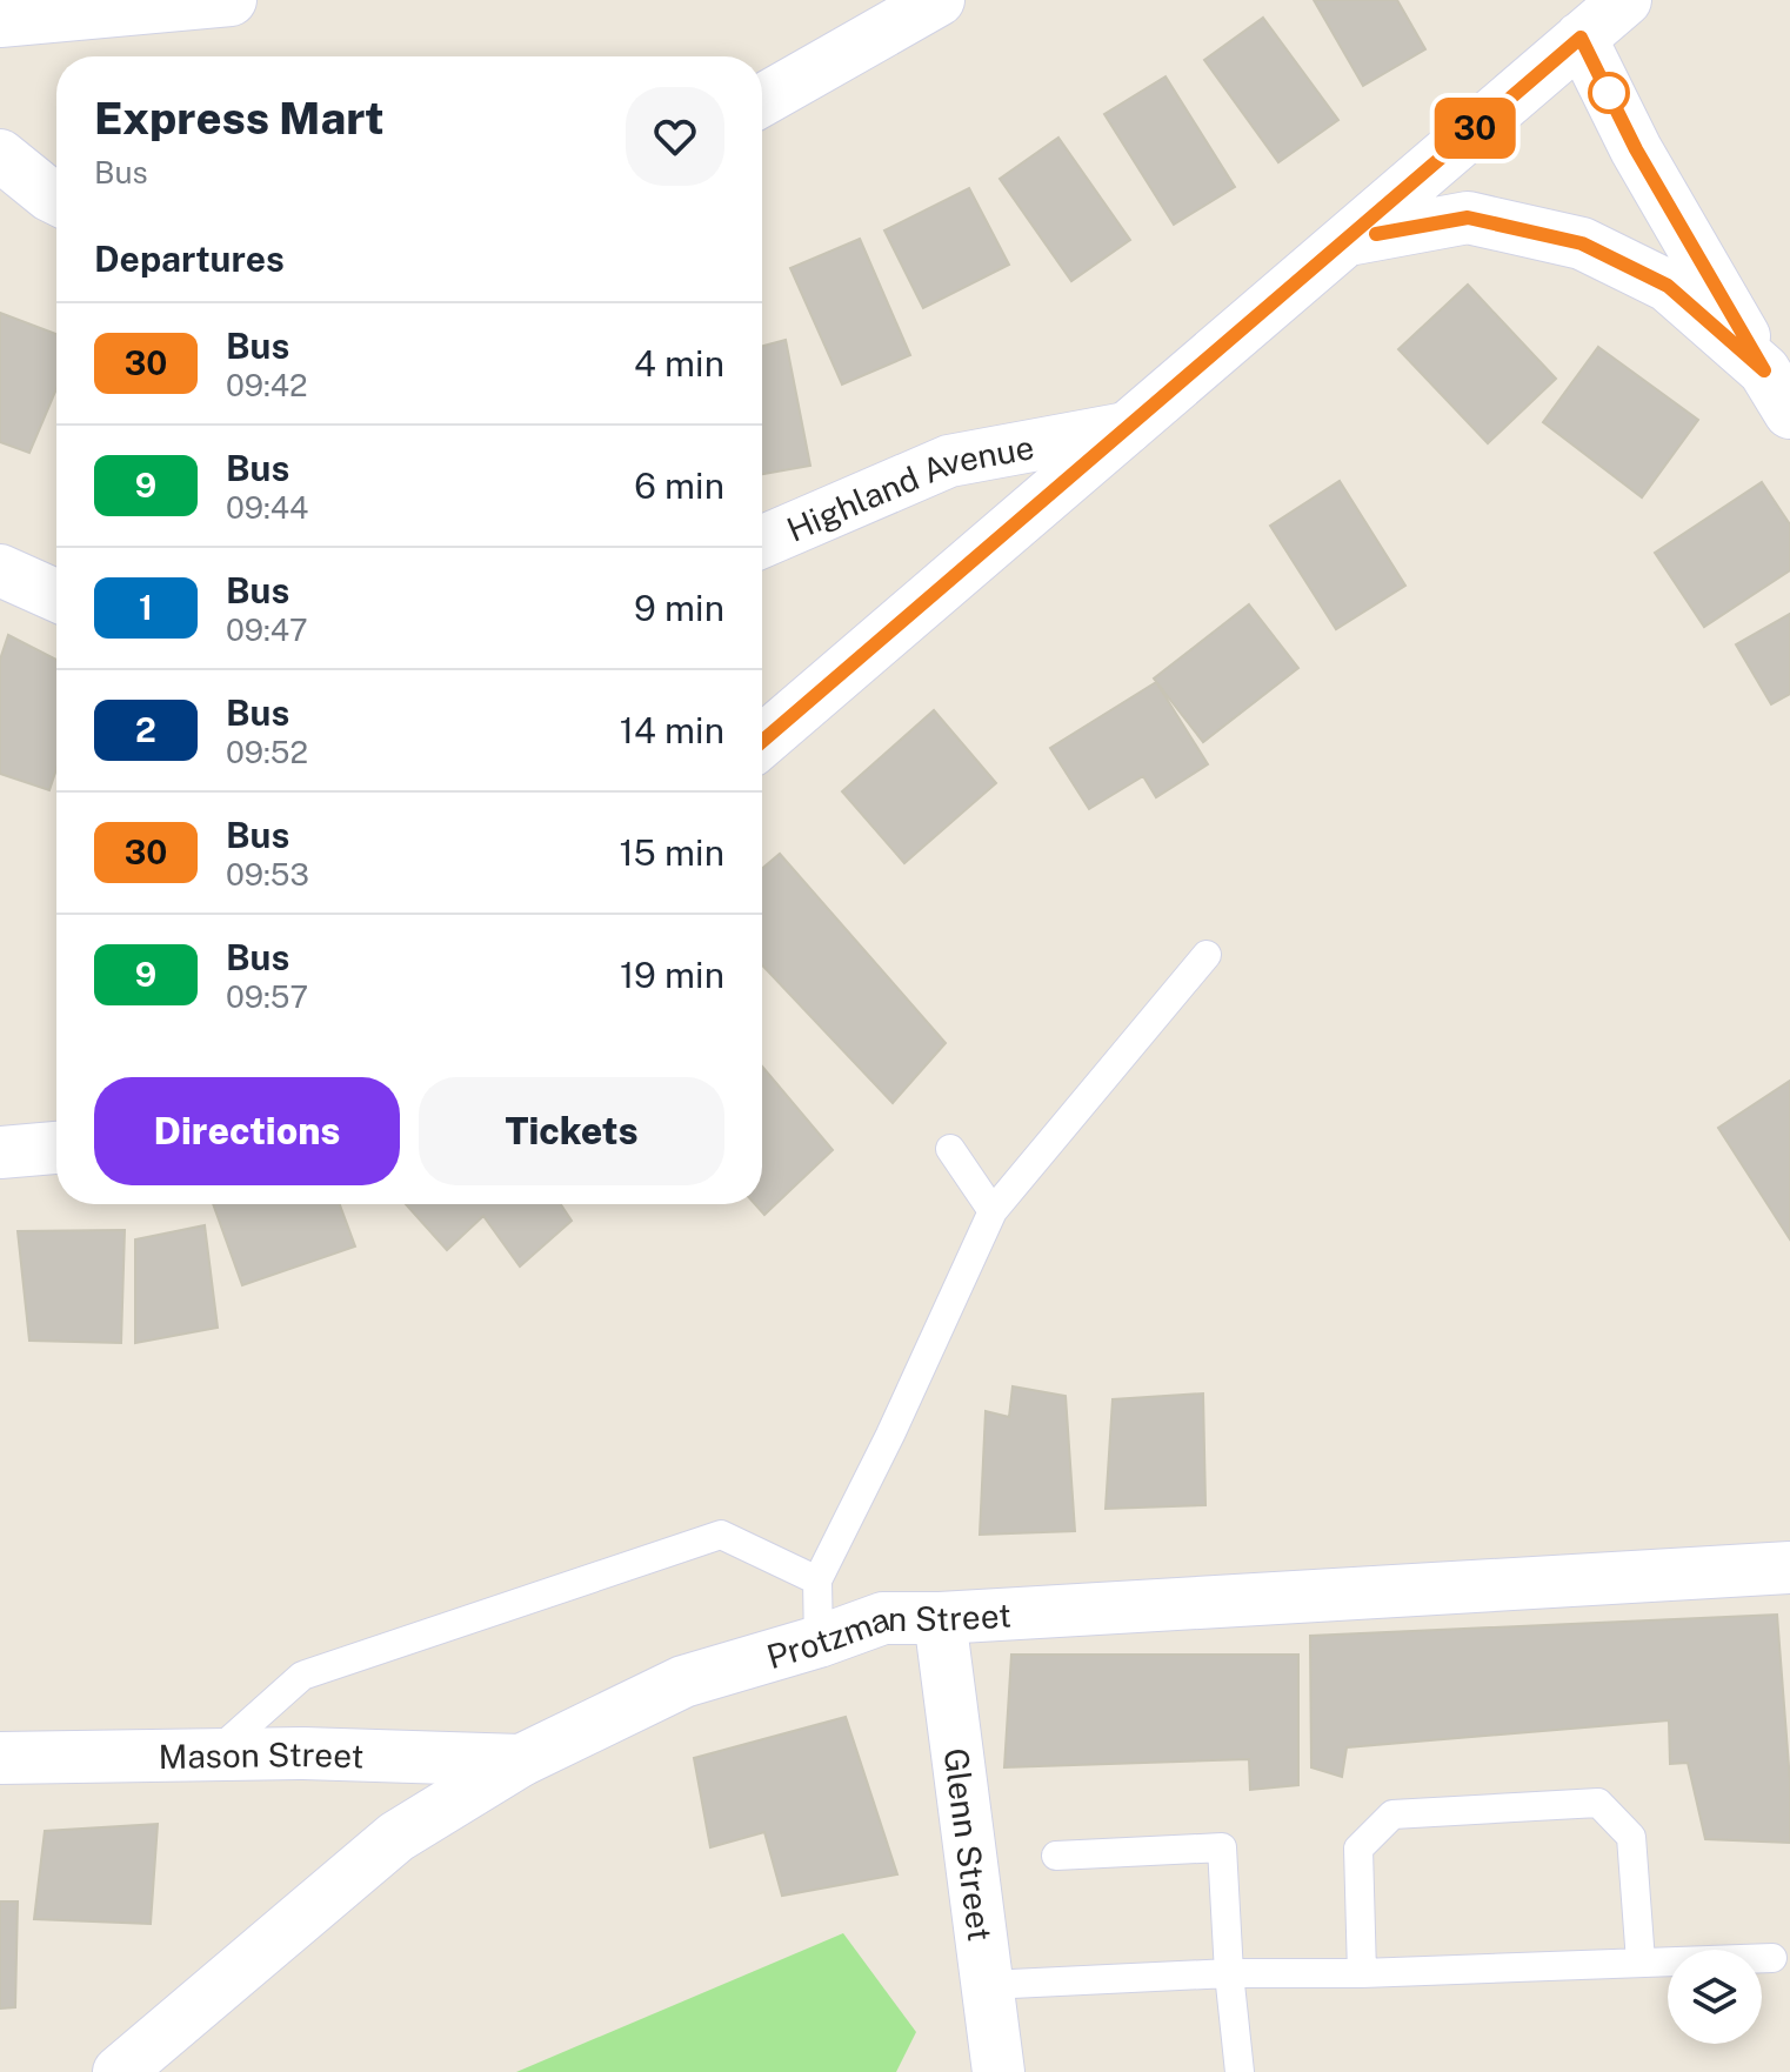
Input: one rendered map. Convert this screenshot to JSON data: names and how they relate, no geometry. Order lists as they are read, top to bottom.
{
  "streets": {
    "street": [
      "Highland Avenue",
      "Protzman Street",
      "Mason Street",
      "Glenn Street"
    ]
  },
  "crossings": [
    ["Protzman Street", "Mason Street"],
    ["Protzman Street", "Glenn Street"]
  ],
  "lines": ["bus line 30"],
  "page": {
    "on_map": "30",
    "heading": [
      ["Express Mart", "Bus"],
      "Departures"
    ],
    "list": [
      {
        "mark": "30",
        "name": "Bus",
        "note": "09:42",
        "value": "4 min"
      },
      {
        "mark": "9",
        "name": "Bus",
        "note": "09:44",
        "value": "6 min"
      },
      {
        "mark": "1",
        "name": "Bus",
        "note": "09:47",
        "value": "9 min"
      },
      {
        "mark": "2",
        "name": "Bus",
        "note": "09:52",
        "value": "14 min"
      },
      {
        "mark": "30",
        "name": "Bus",
        "note": "09:53",
        "value": "15 min"
      },
      {
        "mark": "9",
        "name": "Bus",
        "note": "09:57",
        "value": "19 min"
      }
    ],
    "buttons": ["Directions", "Tickets"]
  }
}
